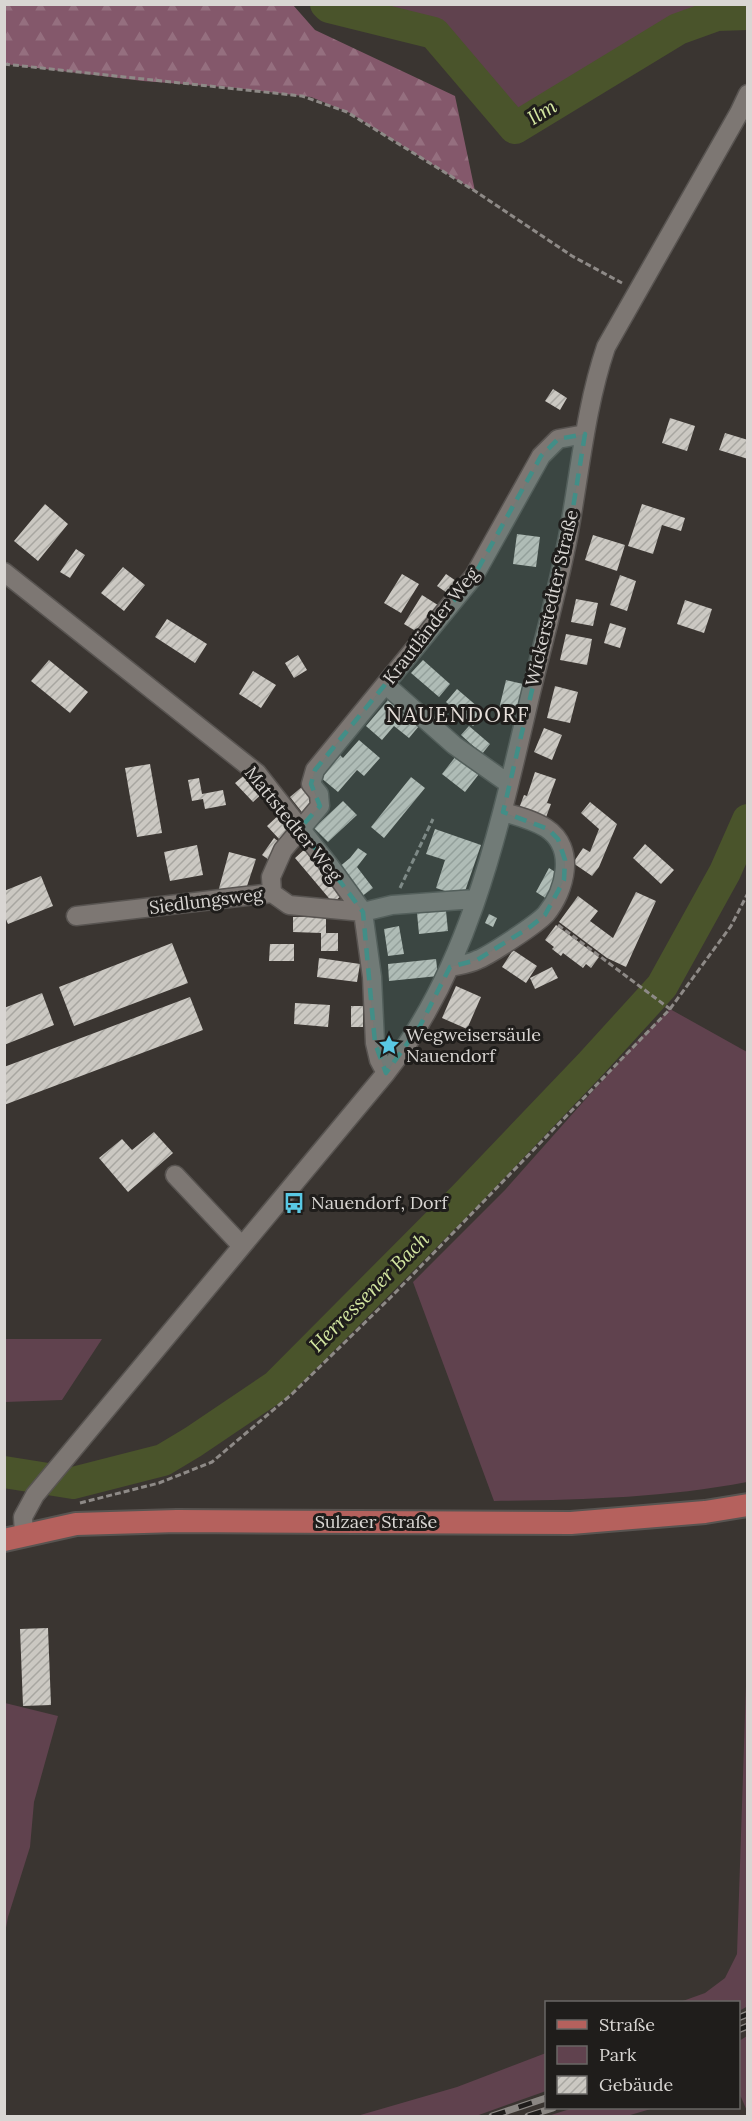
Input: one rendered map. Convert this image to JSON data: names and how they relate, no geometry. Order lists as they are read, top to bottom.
{
  "streets": {
    "main road": ["Sulzaer Straße"],
    "street": [
      "Wickerstedter Straße",
      "Krautländer Weg",
      "Mattstedter Weg",
      "Siedlungsweg"
    ]
  },
  "crossings": [
    ["Wickerstedter Straße", "Krautländer Weg"],
    ["Wickerstedter Straße", "Mattstedter Weg"],
    ["Wickerstedter Straße", "Siedlungsweg"],
    ["Wickerstedter Straße", "Sulzaer Straße"],
    ["Krautländer Weg", "Mattstedter Weg"],
    ["Mattstedter Weg", "Siedlungsweg"]
  ],
  "districts": ["NAUENDORF"],
  "water": ["Ilm", "Herressener Bach"],
  "places": {
    "place": ["Wegweisersäule Nauendorf"],
    "bus stop": ["Nauendorf, Dorf"]
  },
  "legend": ["Straße", "Park", "Gebäude"]
}
